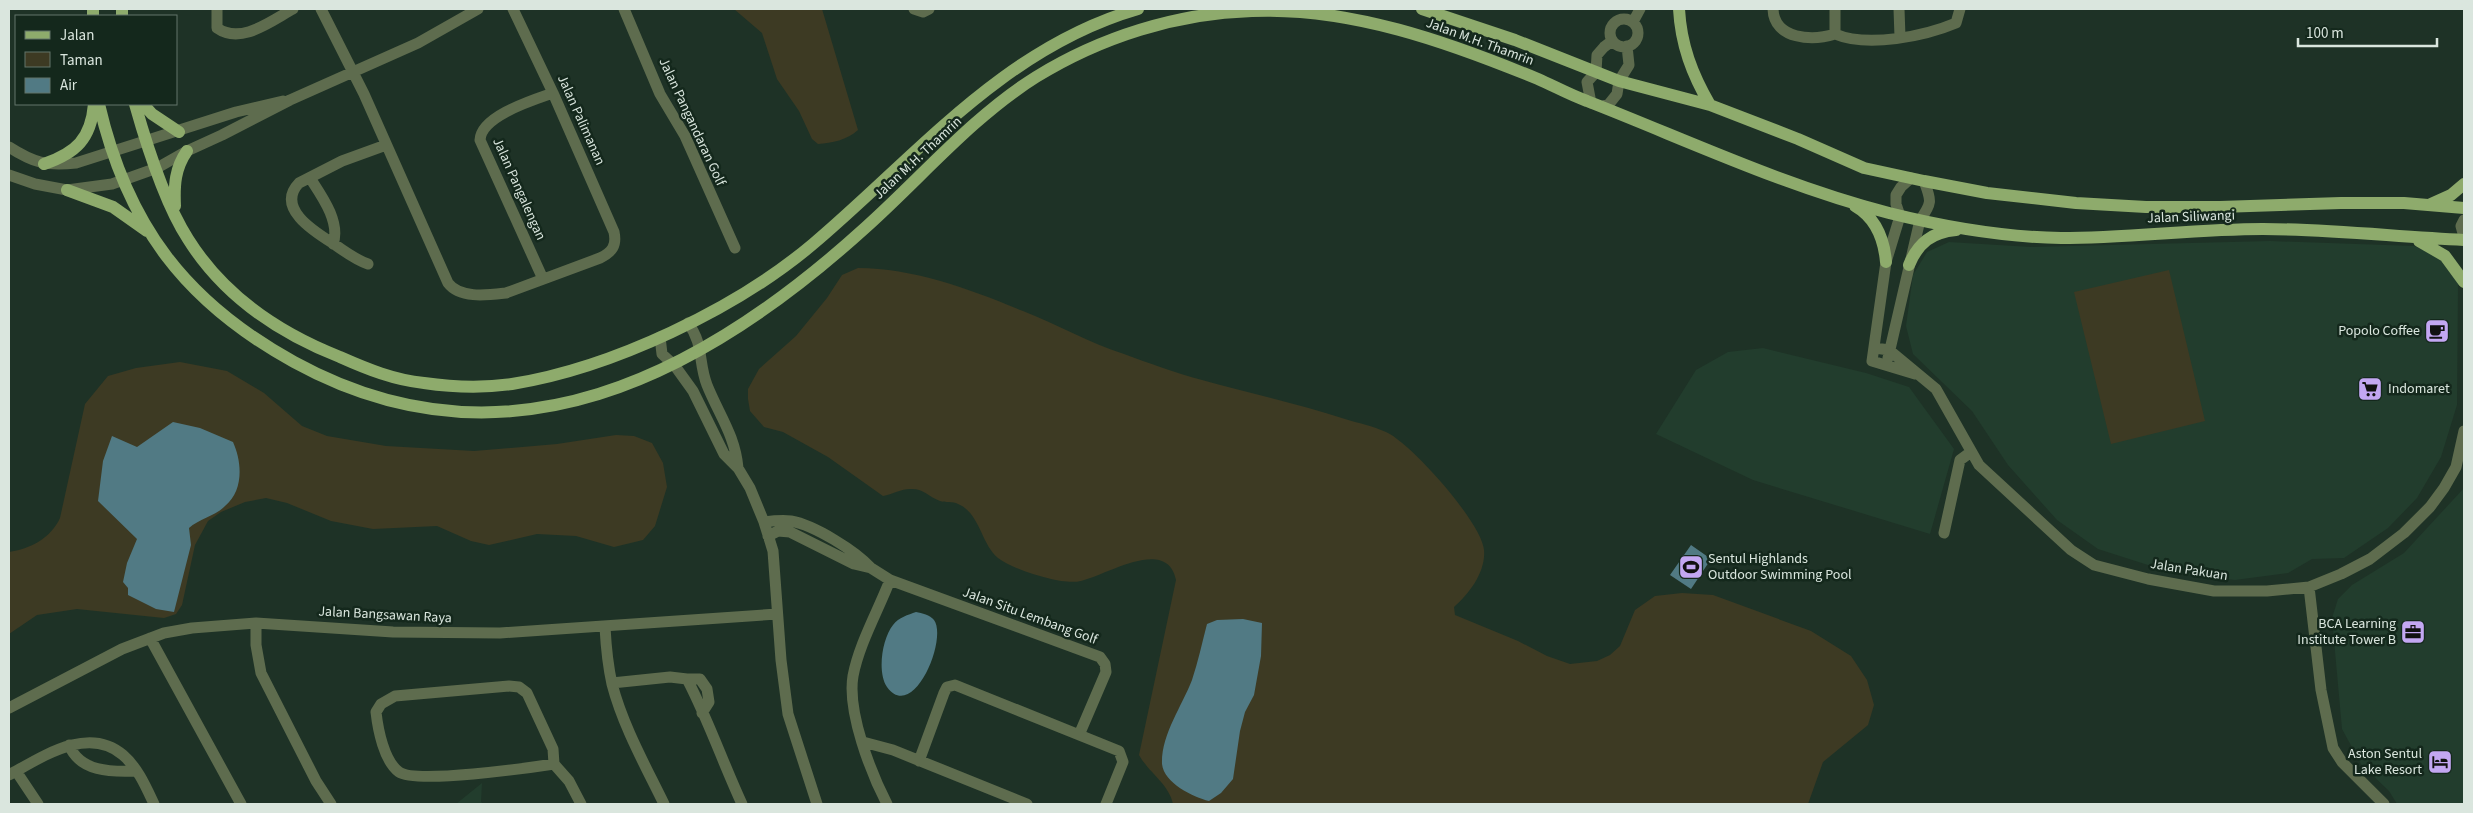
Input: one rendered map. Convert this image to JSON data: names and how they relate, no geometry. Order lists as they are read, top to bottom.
{
  "streets": {
    "main road": ["Jalan M.H. Thamrin", "Jalan Siliwangi"],
    "street": [
      "Jalan Palimanan",
      "Jalan Pangandaran Golf",
      "Jalan Pangalengan",
      "Jalan Pakuan",
      "Jalan Bangsawan Raya",
      "Jalan Situ Lembang Golf"
    ]
  },
  "crossings": [
    ["Jalan M.H. Thamrin", "Jalan Siliwangi"],
    ["Jalan Palimanan", "Jalan Pangalengan"]
  ],
  "places": {
    "cafe": ["Popolo Coffee"],
    "supermarket": ["Indomaret"],
    "sports": ["Sentul Highlands Outdoor Swimming Pool"],
    "office": ["BCA Learning Institute Tower B"],
    "hotel": ["Aston Sentul Lake Resort"]
  },
  "legend": ["Jalan", "Taman", "Air"],
  "scale_bar": "100 m"
}
